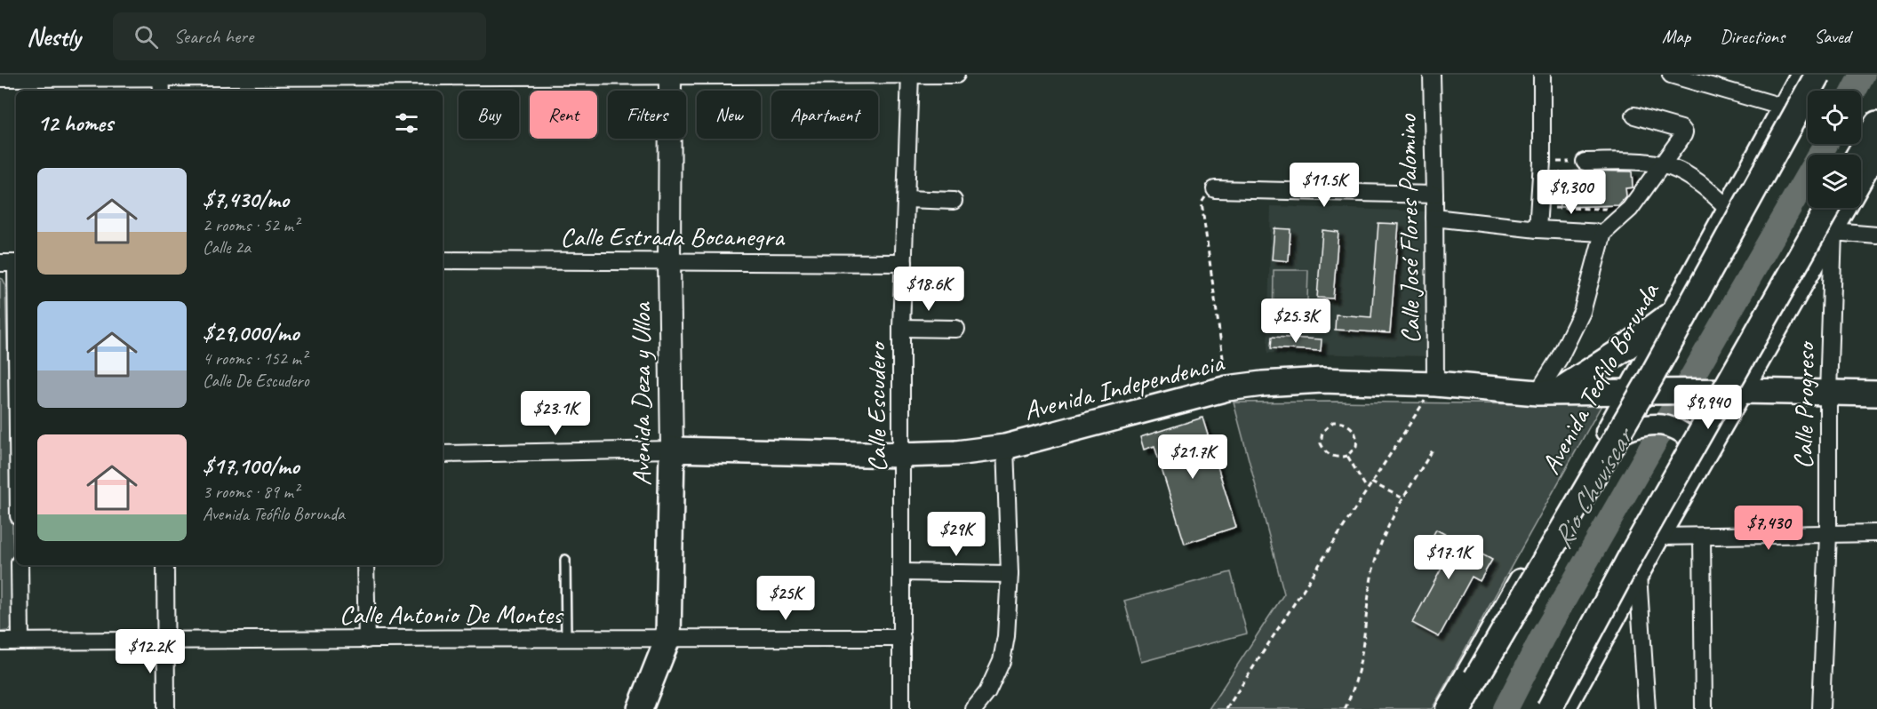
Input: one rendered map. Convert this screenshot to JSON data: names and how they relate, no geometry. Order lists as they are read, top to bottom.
{
  "streets": {
    "main road": ["Avenida Independencia", "Avenida Deza y Ulloa"],
    "street": [
      "Calle José Flores Palomino",
      "Calle Estrada Bocanegra",
      "Avenida Teófilo Borunda",
      "Calle Progreso",
      "Calle Escudero",
      "Calle Antonio De Montes"
    ]
  },
  "crossings": [
    ["Calle José Flores Palomino", "Avenida Independencia"],
    ["Calle Estrada Bocanegra", "Avenida Deza y Ulloa"],
    ["Calle Estrada Bocanegra", "Calle Escudero"],
    ["Avenida Teófilo Borunda", "Avenida Independencia"],
    ["Avenida Independencia", "Avenida Deza y Ulloa"],
    ["Avenida Independencia", "Calle Progreso"],
    ["Avenida Independencia", "Calle Escudero"],
    ["Avenida Deza y Ulloa", "Calle Antonio De Montes"],
    ["Calle Escudero", "Calle Antonio De Montes"]
  ],
  "water": ["Rio Chuviscar"],
  "page": {
    "header": "Nestly",
    "search": "Search here",
    "nav": ["Map", "Directions", "Saved"],
    "chip": [
      "Buy",
      "Rent",
      "Filters",
      "New",
      "Apartment"
    ],
    "heading": "12 homes",
    "list": [
      {
        "name": "$7,430/mo",
        "note": "2 rooms · 52 m² · Calle 2a"
      },
      {
        "name": "$29,000/mo",
        "note": "4 rooms · 152 m² · Calle De Escudero"
      },
      {
        "name": "$17,100/mo",
        "note": "3 rooms · 89 m² · Avenida Teófilo Borunda"
      }
    ],
    "price": [
      "$11.5K",
      "$9,300",
      "$18.6K",
      "$25.3K",
      "$9,940",
      "$23.1K",
      "$21.7K",
      "$7,430",
      "$29K",
      "$17.1K",
      "$25K",
      "$12.2K"
    ]
  }
}
